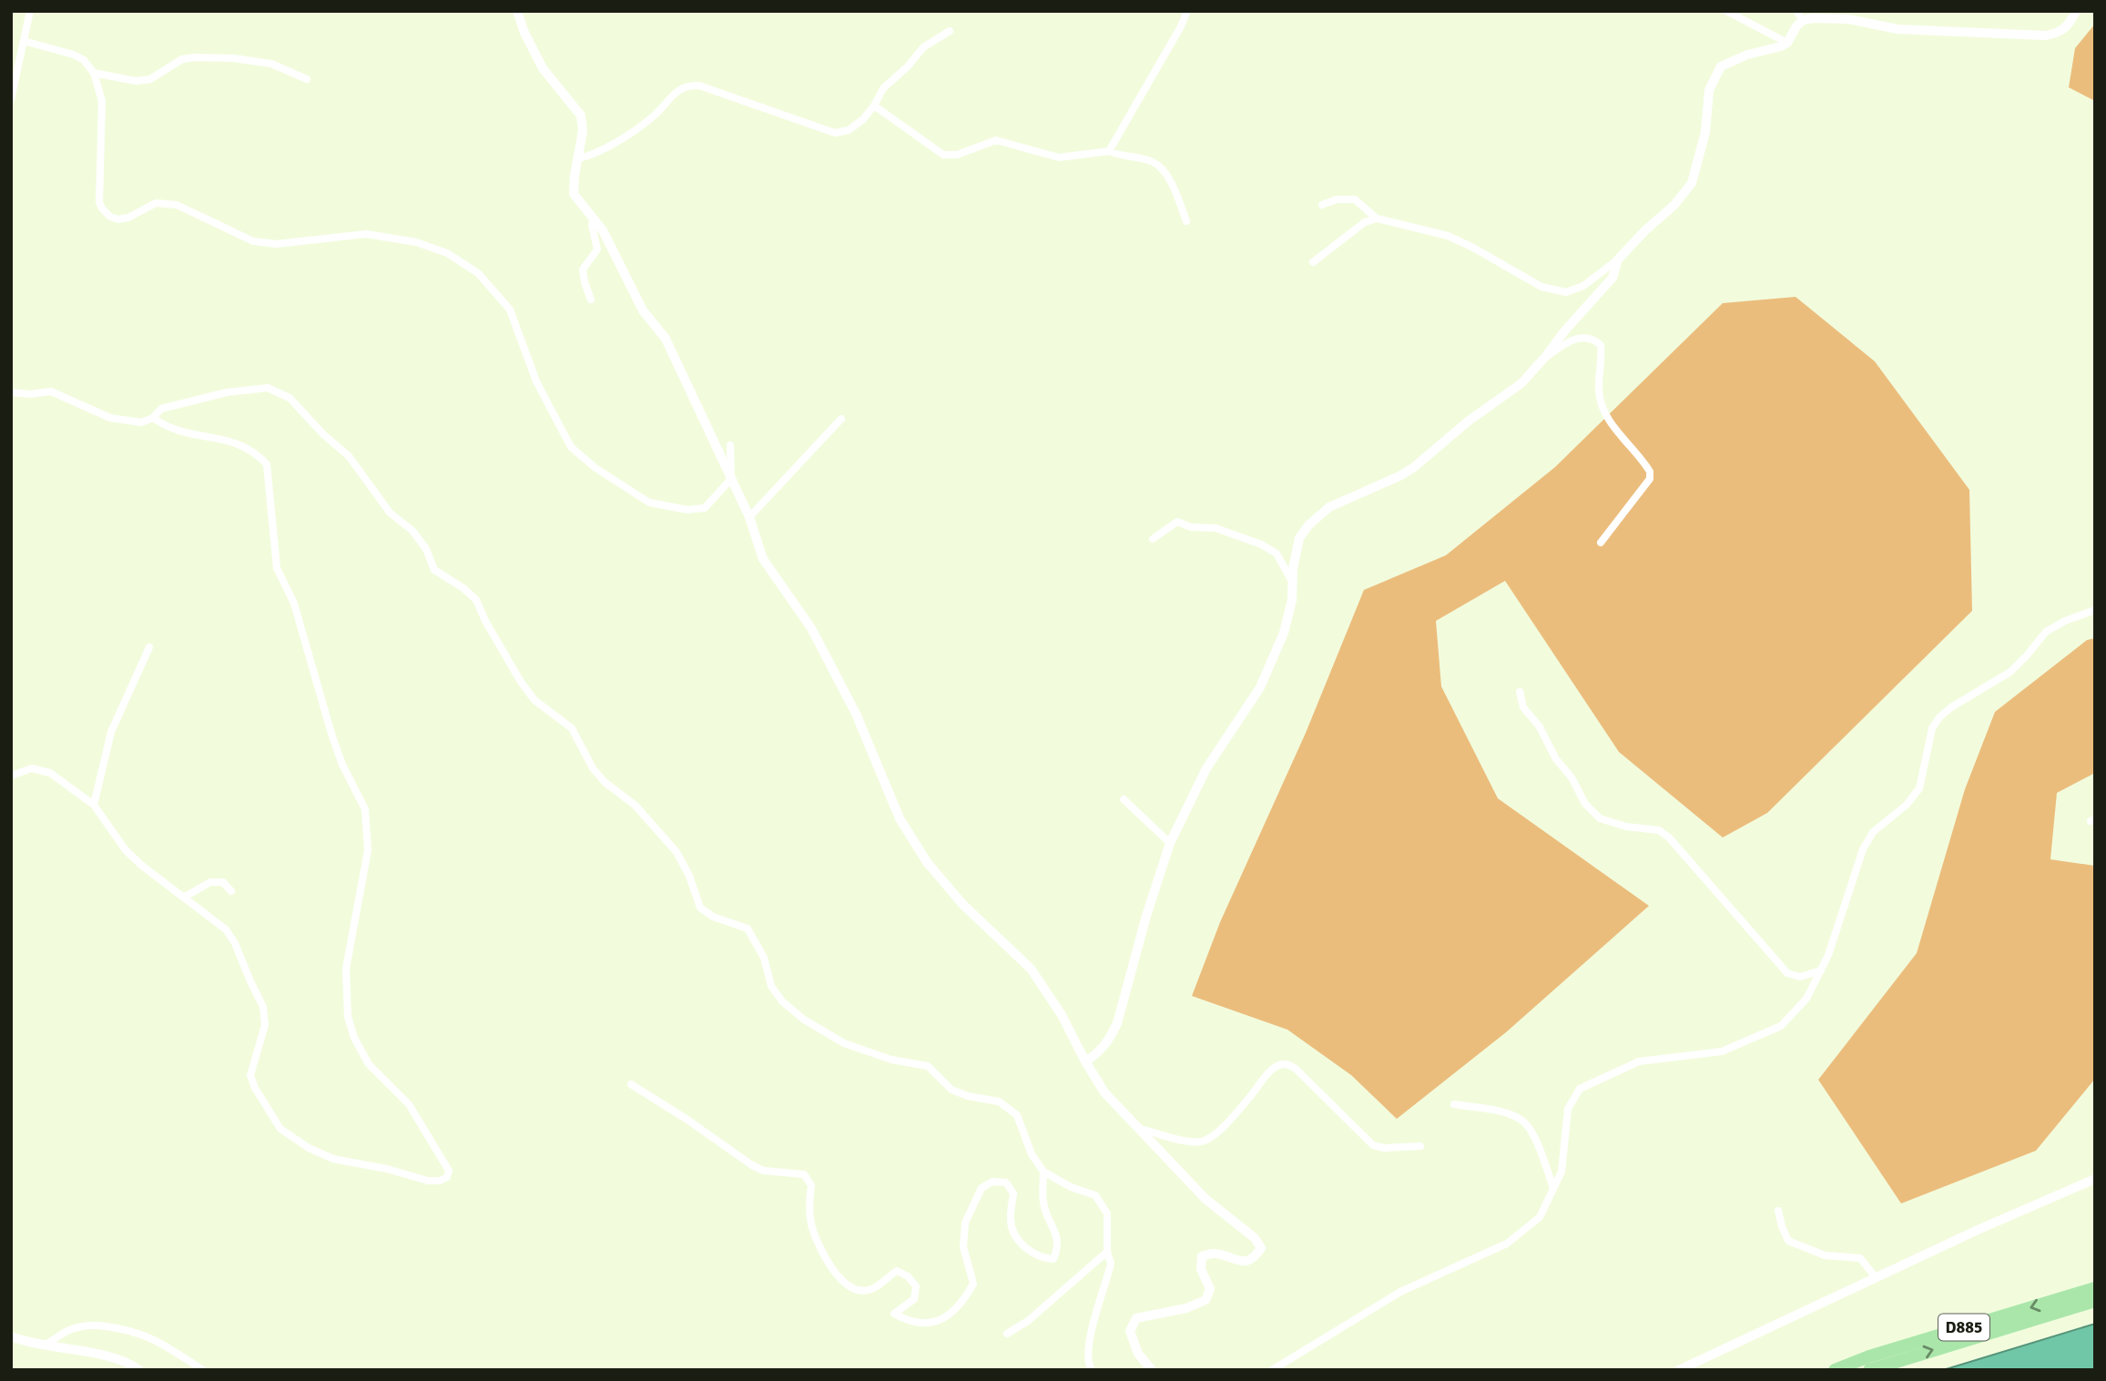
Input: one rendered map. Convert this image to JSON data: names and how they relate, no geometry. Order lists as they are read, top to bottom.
{
  "streets": {
    "highway": ["D885"]
  }
}
